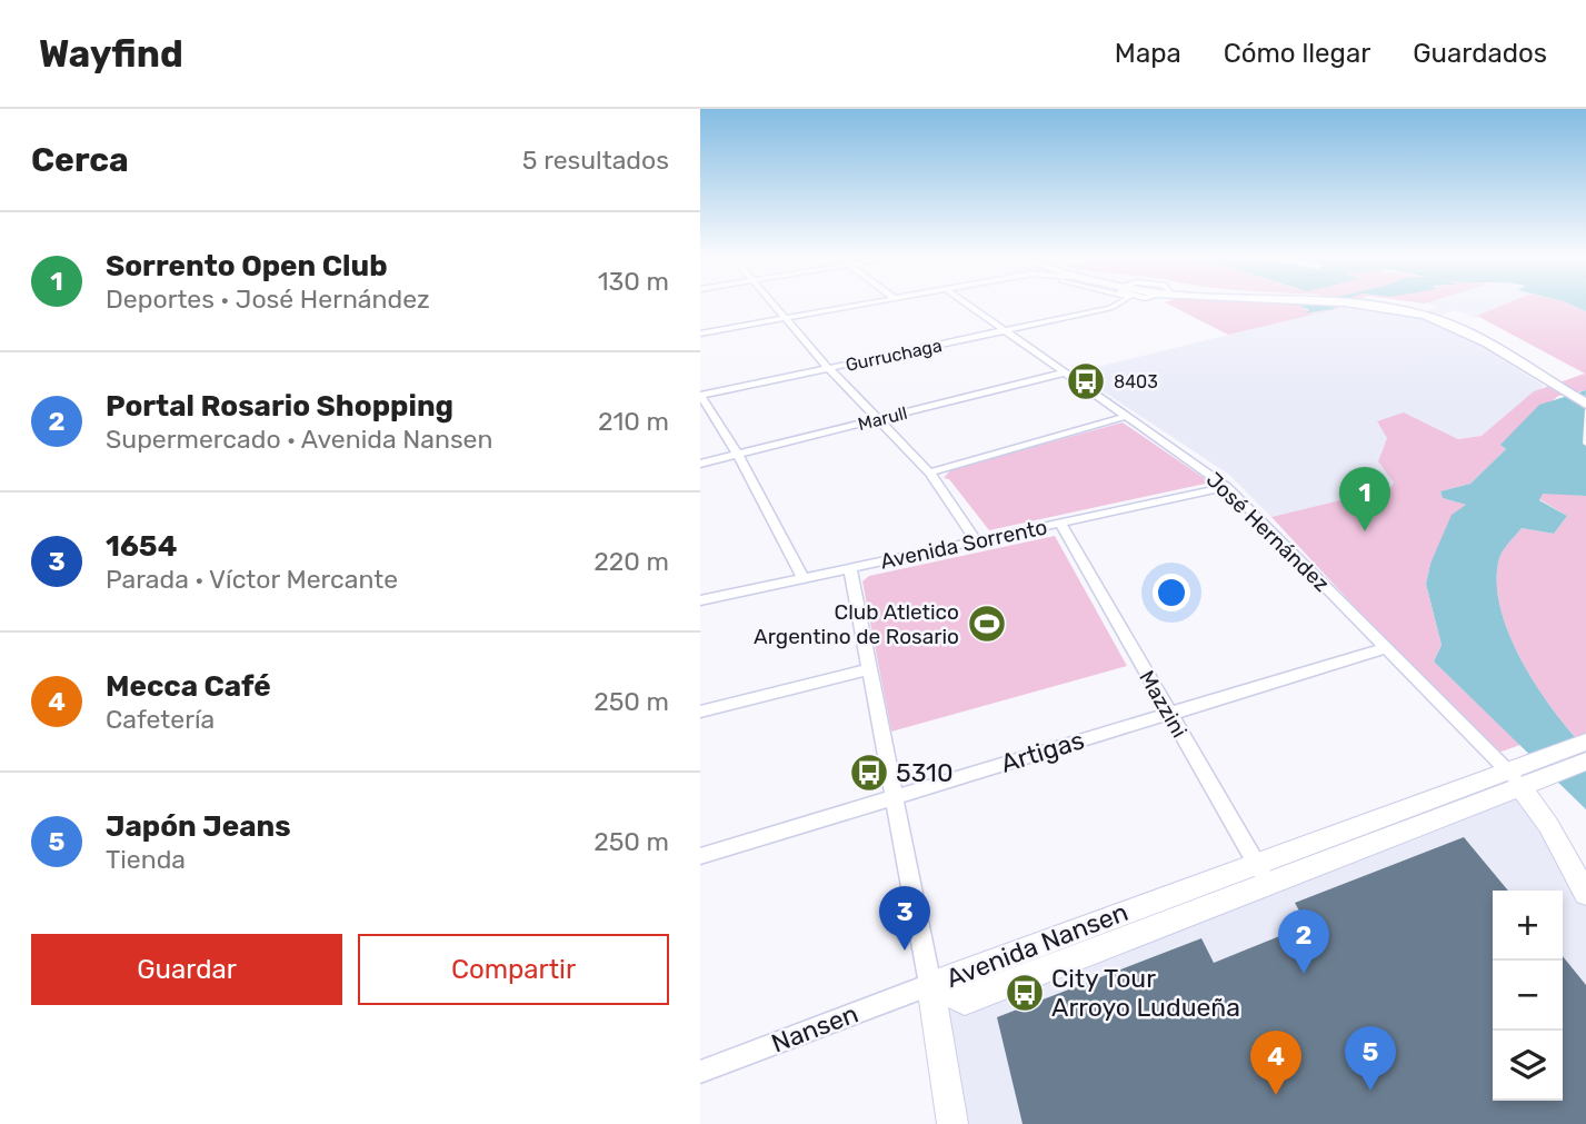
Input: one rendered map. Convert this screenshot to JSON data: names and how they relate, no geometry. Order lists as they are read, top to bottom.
{
  "streets": {
    "street": [
      "Gurruchaga",
      "Marull",
      "José Hernández",
      "Avenida Sorrento",
      "Mazzini",
      "Artigas",
      "Avenida Nansen",
      "Nansen"
    ]
  },
  "crossings": [
    ["Gurruchaga", "José Hernández"],
    ["Marull", "José Hernández"],
    ["José Hernández", "Avenida Sorrento"],
    ["José Hernández", "Artigas"],
    ["José Hernández", "Avenida Nansen"],
    ["Avenida Sorrento", "Mazzini"],
    ["Mazzini", "Artigas"],
    ["Mazzini", "Avenida Nansen"],
    ["Avenida Nansen", "Nansen"]
  ],
  "places": {
    "bus stop": ["8403", "5310", "City Tour Arroyo Ludueña"],
    "sports": ["Club Atletico Argentino de Rosario"]
  },
  "page": {
    "header": "Wayfind",
    "nav": ["Mapa", "Cómo llegar", "Guardados"],
    "heading": ["Cerca", "5 resultados"],
    "list": [
      {
        "mark": "1",
        "name": "Sorrento Open Club",
        "note": "Deportes · José Hernández",
        "value": "130 m"
      },
      {
        "mark": "2",
        "name": "Portal Rosario Shopping",
        "note": "Supermercado · Avenida Nansen",
        "value": "210 m"
      },
      {
        "mark": "3",
        "name": "1654",
        "note": "Parada · Víctor Mercante",
        "value": "220 m"
      },
      {
        "mark": "4",
        "name": "Mecca Café",
        "note": "Cafetería",
        "value": "250 m"
      },
      {
        "mark": "5",
        "name": "Japón Jeans",
        "note": "Tienda",
        "value": "250 m"
      }
    ],
    "pins": [
      "1",
      "3",
      "2",
      "5",
      "4"
    ],
    "map_buttons": ["+", "−"],
    "buttons": ["Guardar", "Compartir"]
  }
}
